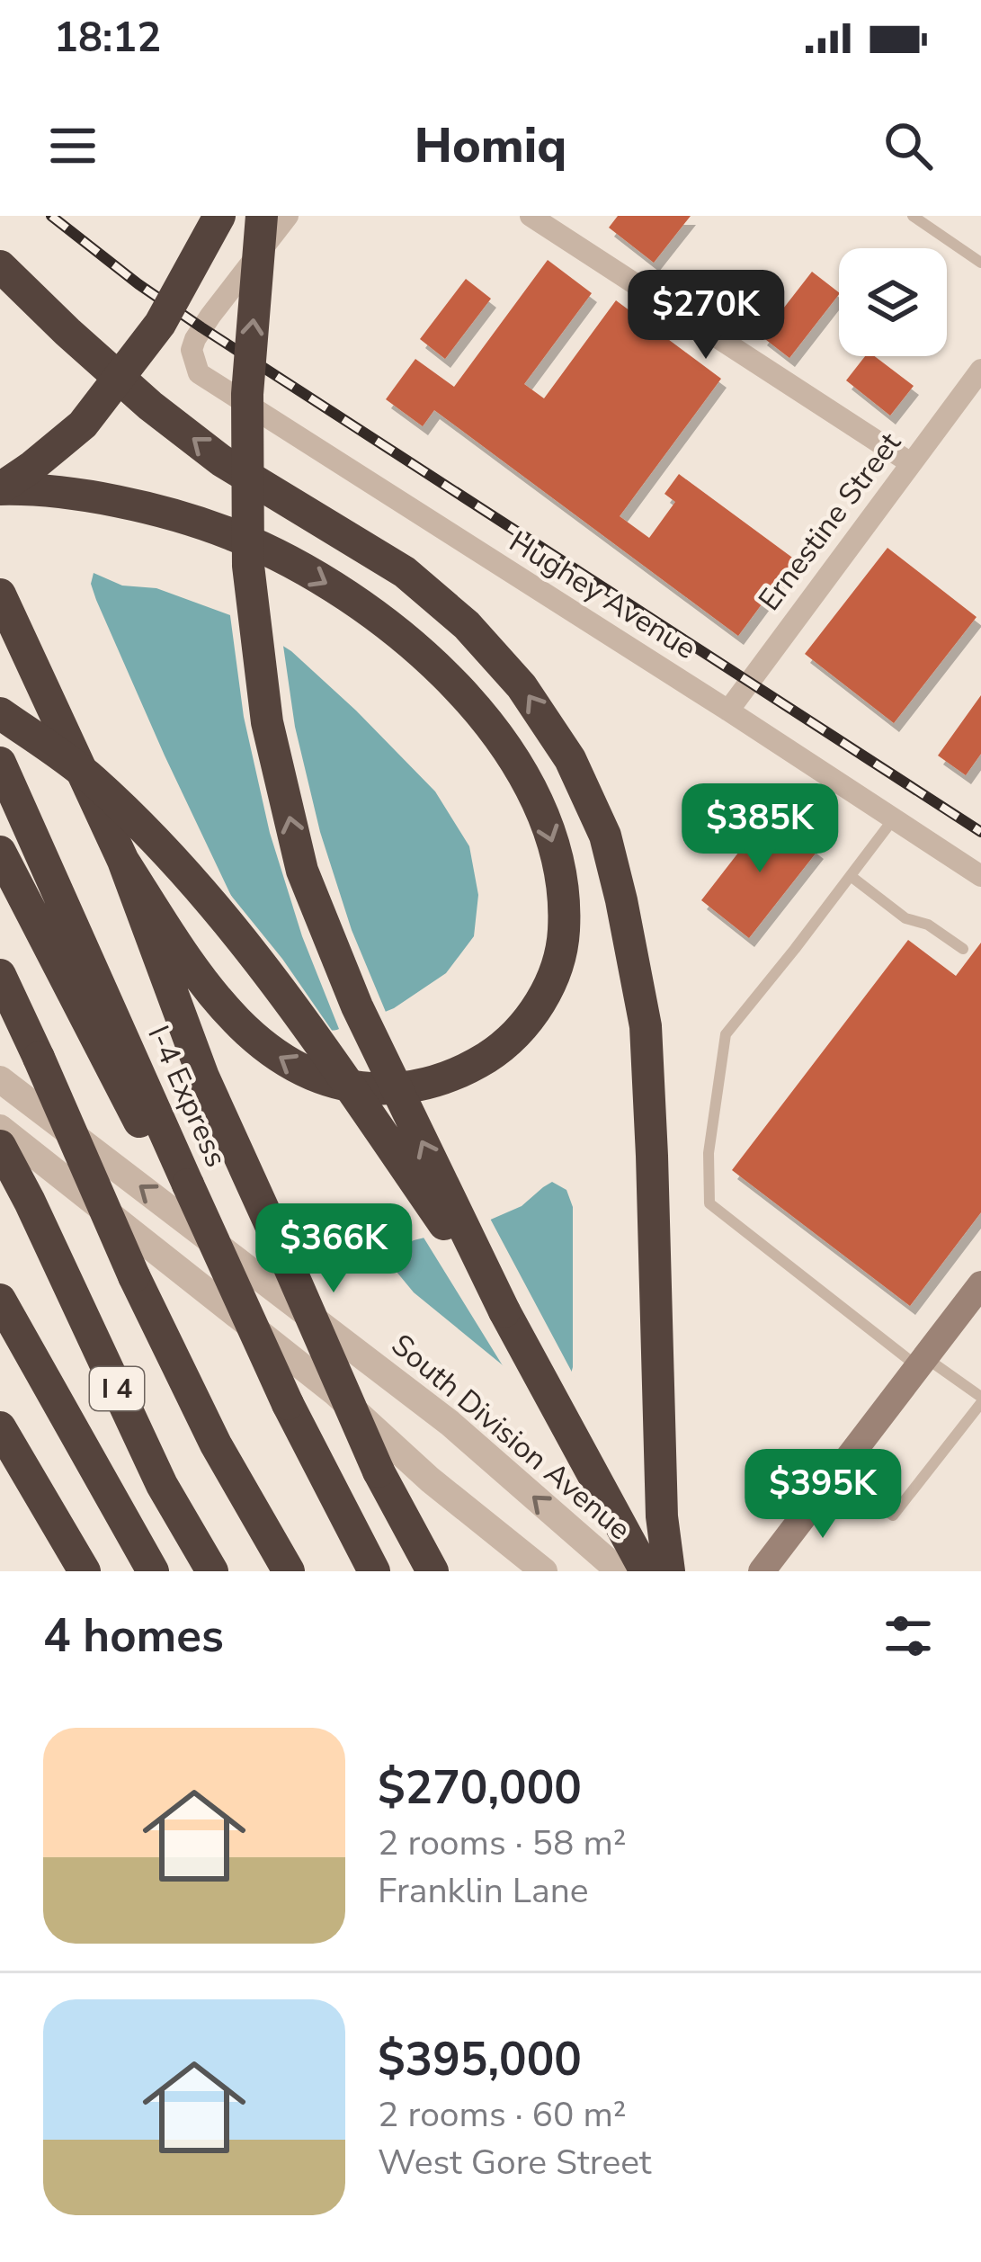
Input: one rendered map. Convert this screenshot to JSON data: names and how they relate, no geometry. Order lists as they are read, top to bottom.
{
  "streets": {
    "highway": ["I-4 Express", "I 4"],
    "street": ["Ernestine Street", "Hughey Avenue", "South Division Avenue"]
  },
  "crossings": [
    ["Ernestine Street", "Hughey Avenue"]
  ],
  "page": {
    "status": "18:12",
    "header": "Homiq",
    "price": [
      "$270K",
      "$385K",
      "$366K",
      "$395K"
    ],
    "heading": "4 homes",
    "list": [
      {
        "name": "$270,000",
        "note": "2 rooms · 58 m² · Franklin Lane"
      },
      {
        "name": "$395,000",
        "note": "2 rooms · 60 m² · West Gore Street"
      }
    ]
  }
}
